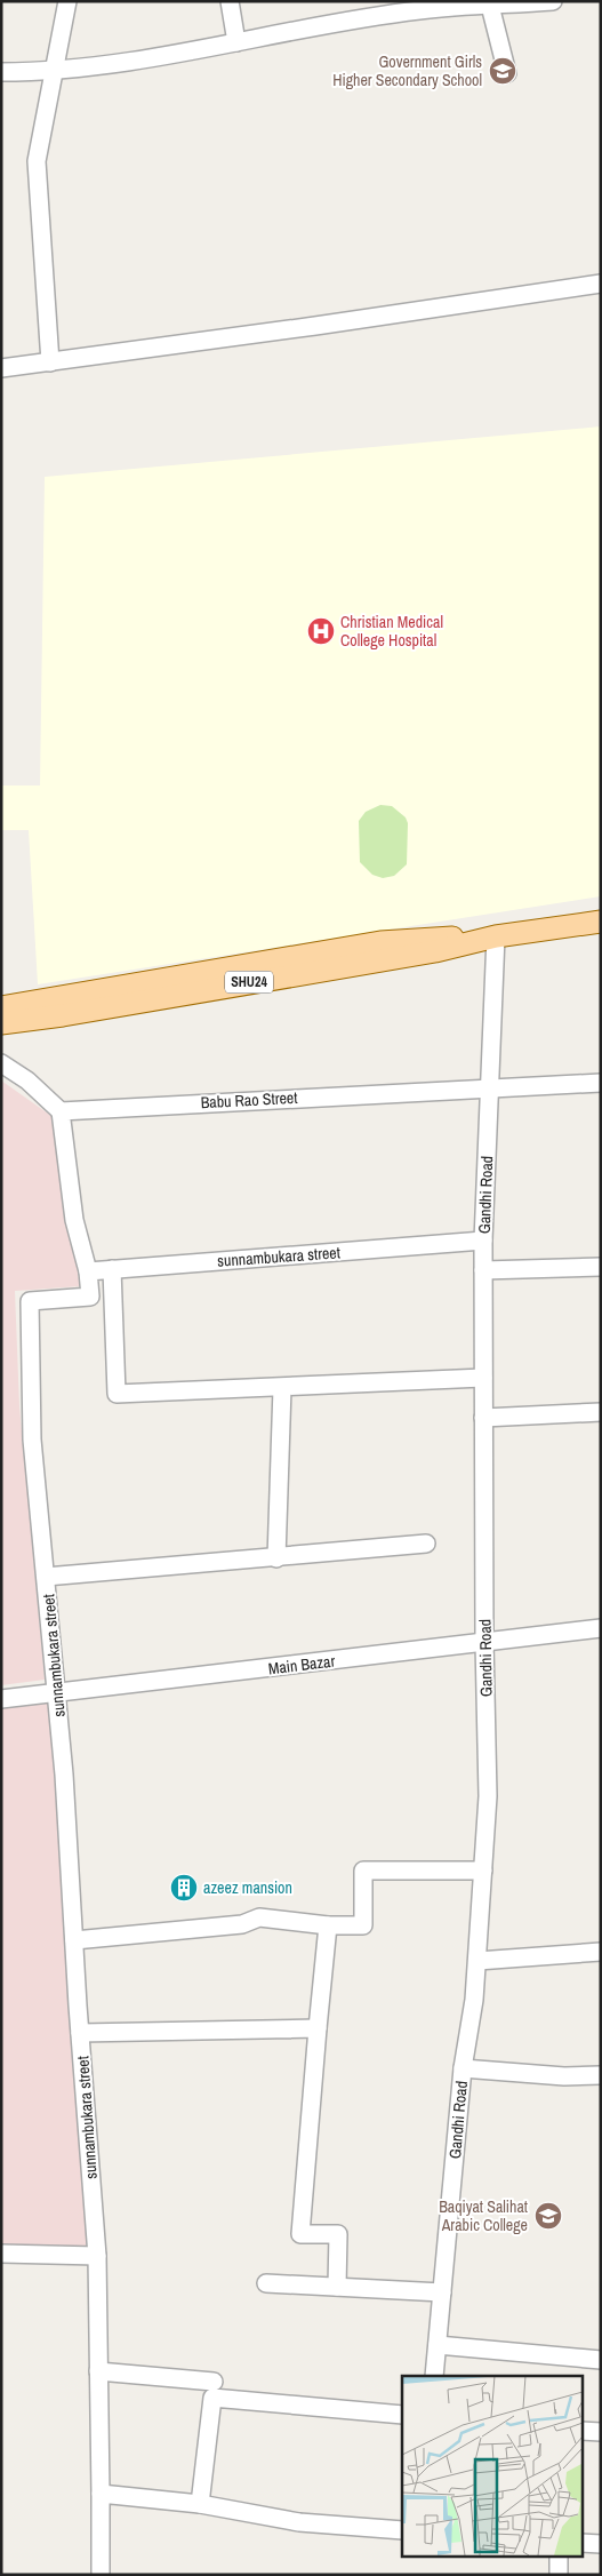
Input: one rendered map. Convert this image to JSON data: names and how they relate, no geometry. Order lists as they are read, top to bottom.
{
  "streets": {
    "main road": ["SHU24"],
    "street": [
      "Babu Rao Street",
      "Gandhi Road",
      "sunnambukara street",
      "Main Bazar"
    ]
  },
  "crossings": [
    ["SHU24", "Gandhi Road"],
    ["Babu Rao Street", "Gandhi Road"],
    ["Gandhi Road", "sunnambukara street"],
    ["Gandhi Road", "Main Bazar"],
    ["sunnambukara street", "Main Bazar"]
  ],
  "places": {
    "school or university": ["Government Girls Higher Secondary School", "Baqiyat Salihat Arabic College"],
    "hospital": ["Christian Medical College Hospital"],
    "building": ["azeez mansion"]
  }
}
